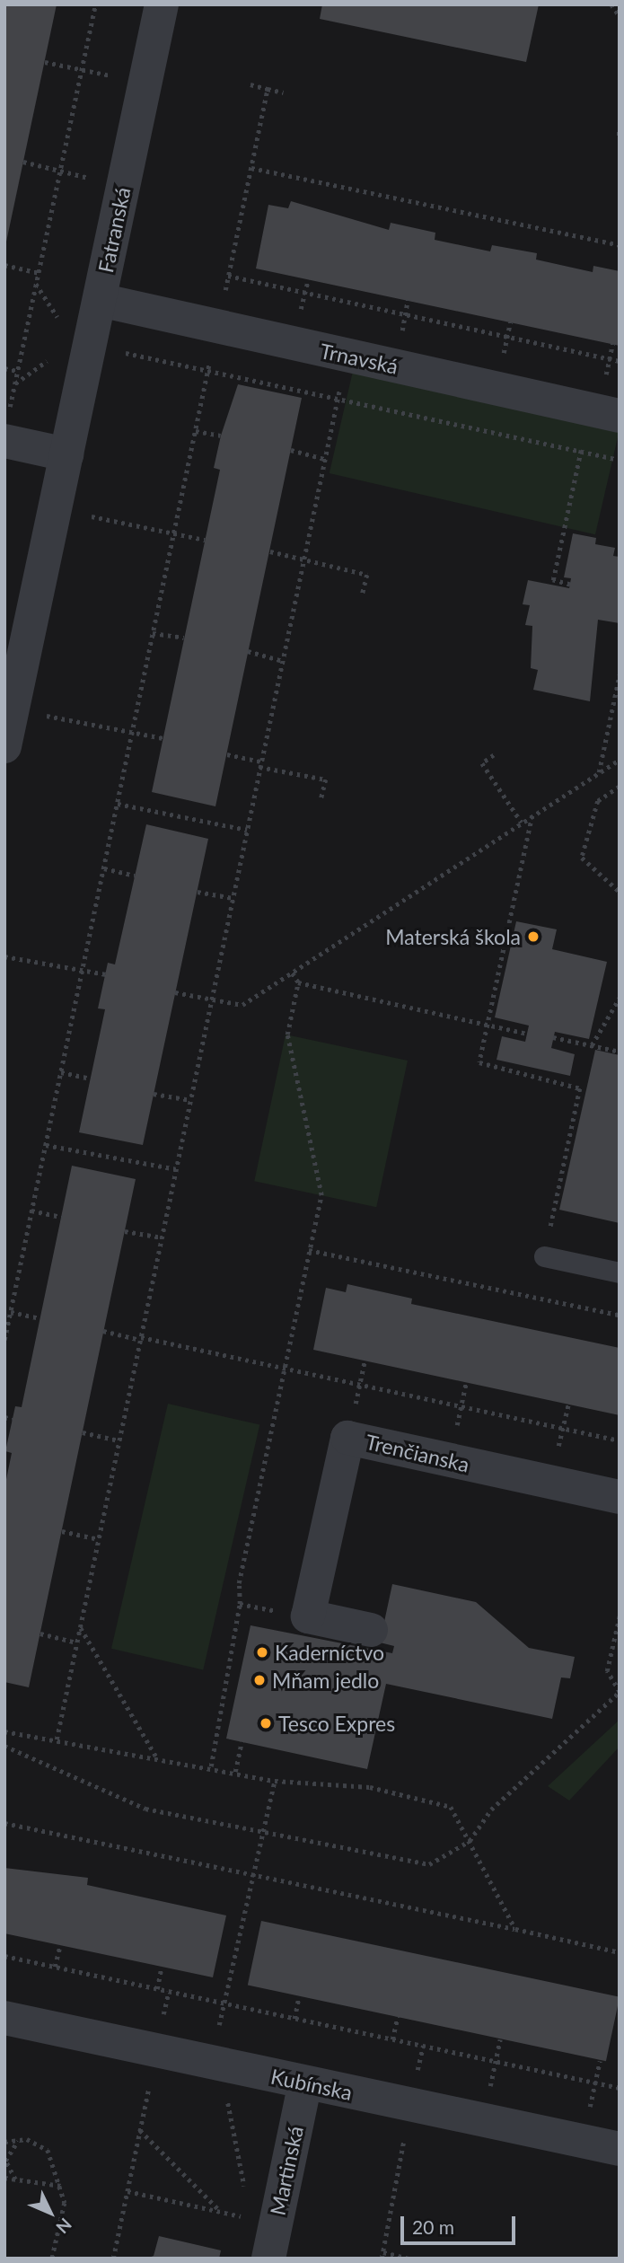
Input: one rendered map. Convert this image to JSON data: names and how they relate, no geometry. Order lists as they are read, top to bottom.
{
  "streets": {
    "street": [
      "Fatranská",
      "Trnavská",
      "Trenčianska",
      "Kubínska",
      "Martinská"
    ]
  },
  "crossings": [
    ["Fatranská", "Trnavská"],
    ["Kubínska", "Martinská"]
  ],
  "places": [
    "Materská škola",
    "Kaderníctvo",
    "Mňam jedlo",
    "Tesco Expres"
  ],
  "scale_bar": "20 m",
  "north": "bottom right"
}
